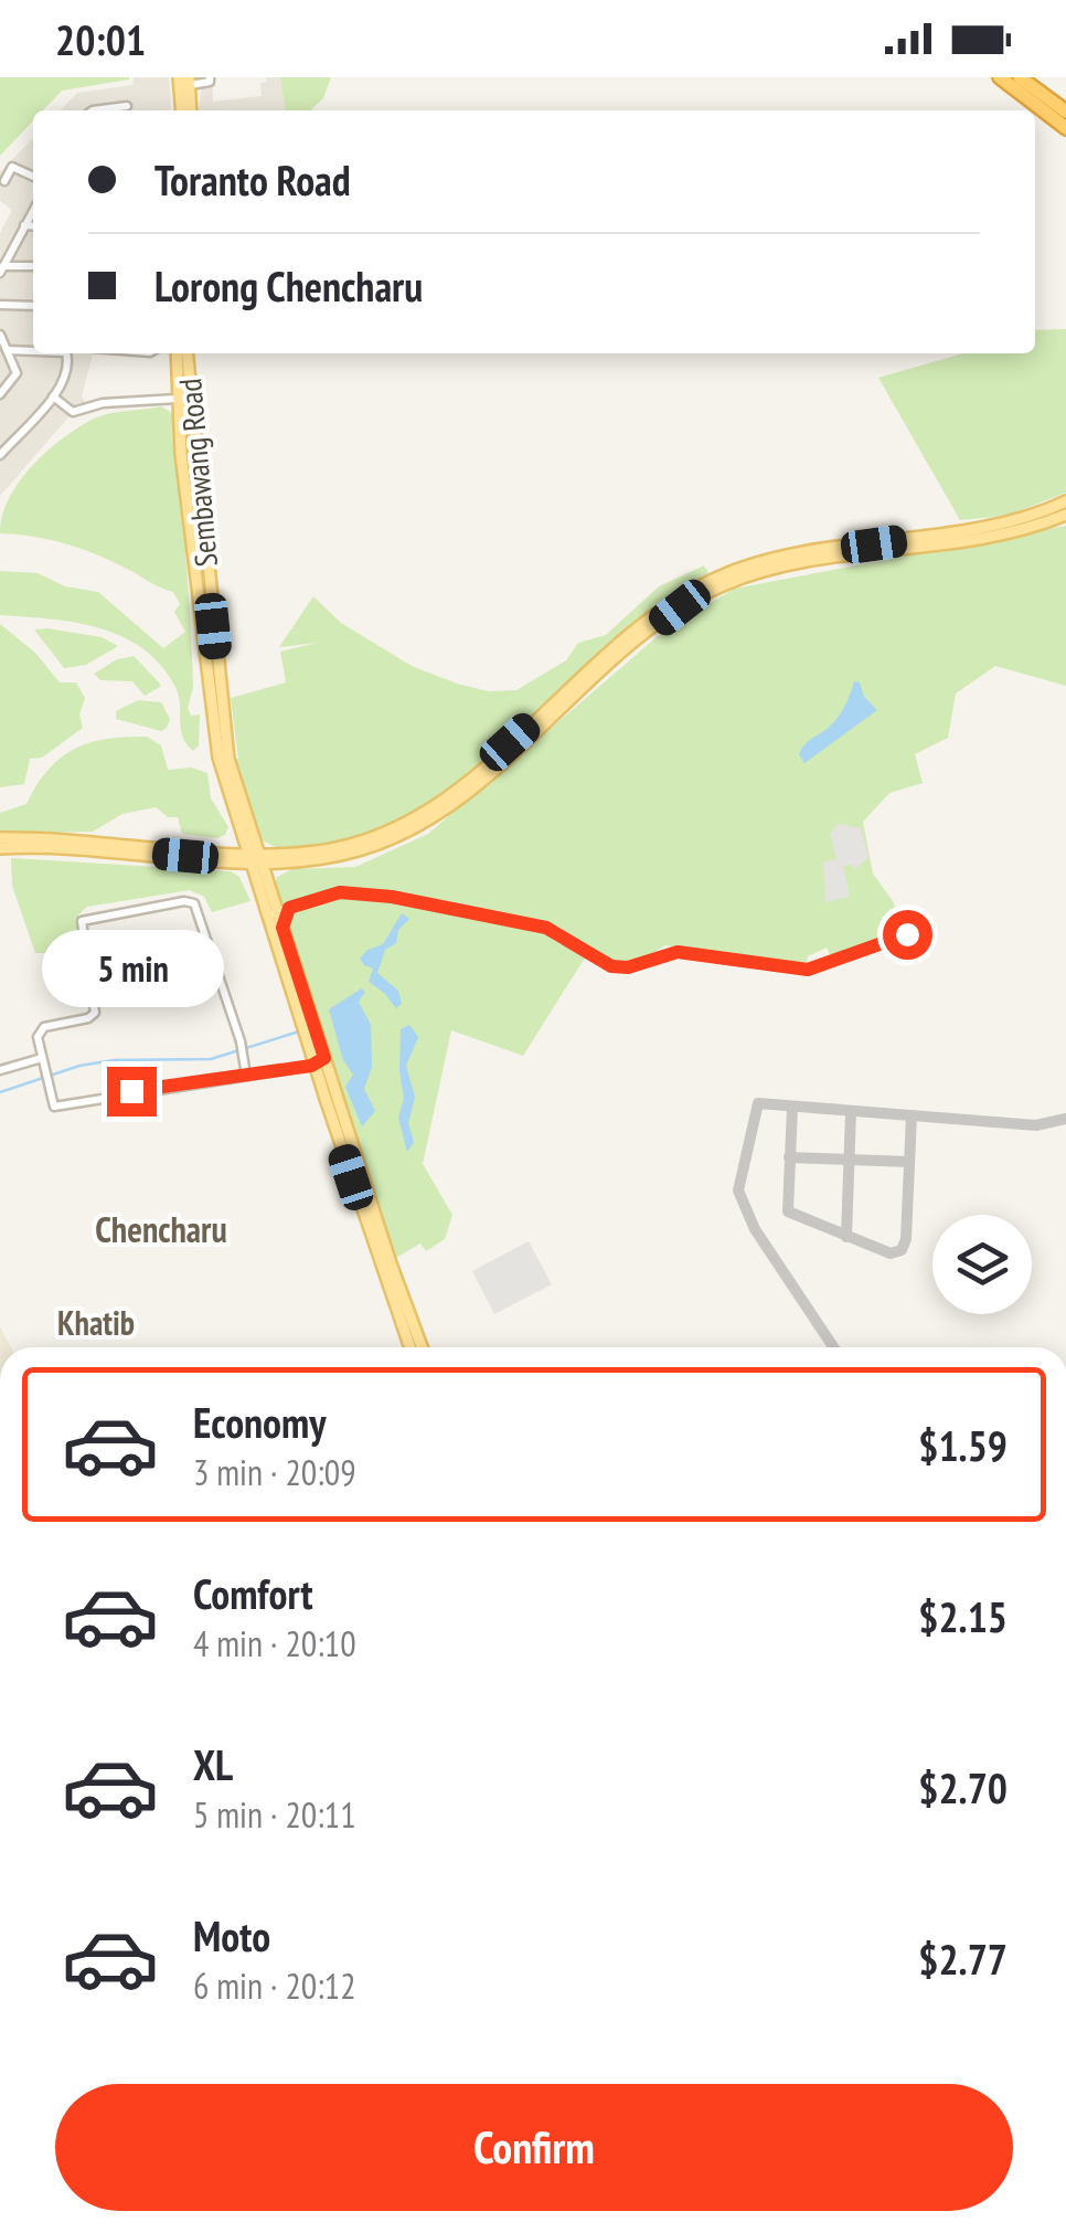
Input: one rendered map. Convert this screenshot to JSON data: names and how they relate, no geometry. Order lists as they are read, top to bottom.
{
  "streets": {
    "main road": ["Sembawang Road"]
  },
  "districts": ["Chencharu", "Khatib"],
  "page": {
    "status": "20:01",
    "banner": ["Toranto Road", "Lorong Chencharu"],
    "bubble": "5 min",
    "list": [
      {
        "name": "Economy",
        "note": "3 min · 20:09",
        "value": "$1.59"
      },
      {
        "name": "Comfort",
        "note": "4 min · 20:10",
        "value": "$2.15"
      },
      {
        "name": "XL",
        "note": "5 min · 20:11",
        "value": "$2.70"
      },
      {
        "name": "Moto",
        "note": "6 min · 20:12",
        "value": "$2.77"
      }
    ],
    "buttons": "Confirm"
  }
}
